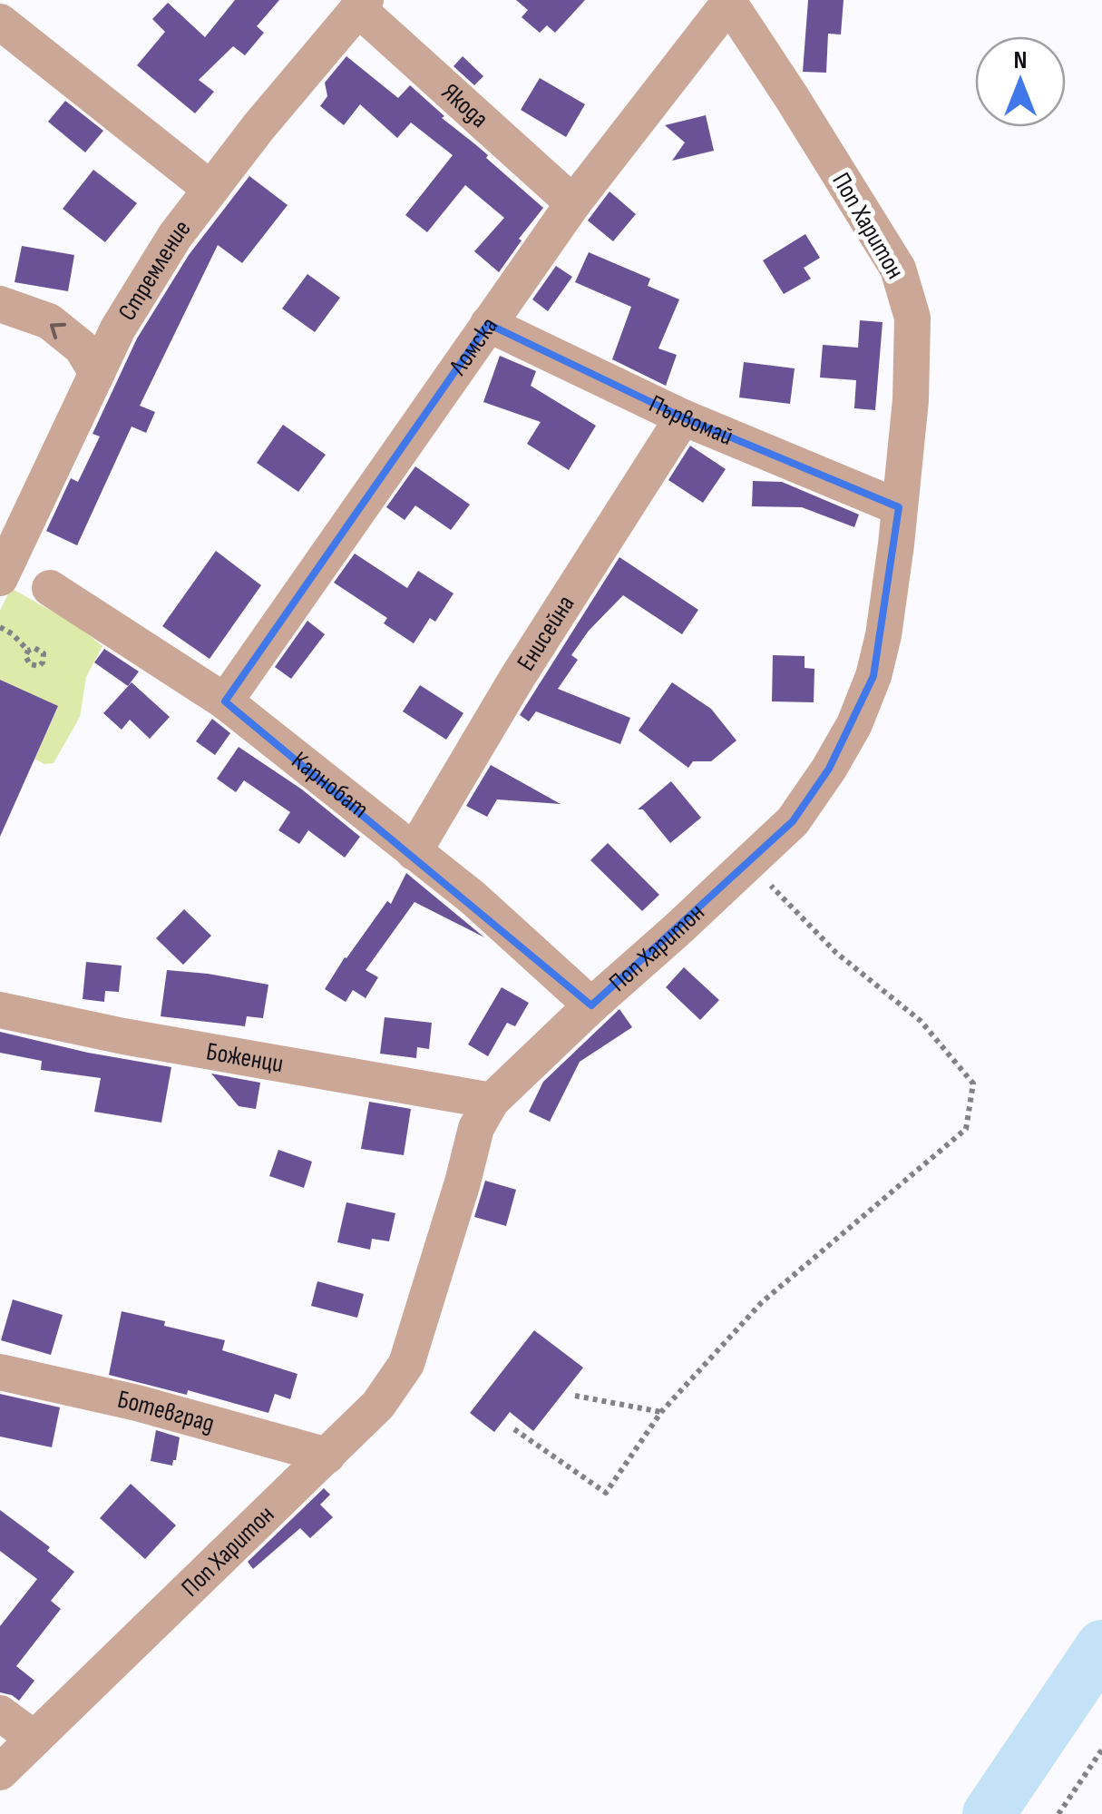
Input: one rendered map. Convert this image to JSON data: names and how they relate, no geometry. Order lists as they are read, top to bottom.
{
  "streets": {
    "street": [
      "Якода",
      "Поп Харитон",
      "Стремление",
      "Ломска",
      "Първомай",
      "Енисейна",
      "Карнобат",
      "Боженци",
      "Ботевград"
    ]
  },
  "crossings": [
    ["Якода", "Стремление"],
    ["Якода", "Ломска"],
    ["Поп Харитон", "Ломска"],
    ["Поп Харитон", "Първомай"],
    ["Поп Харитон", "Карнобат"],
    ["Поп Харитон", "Боженци"],
    ["Поп Харитон", "Ботевград"],
    ["Ломска", "Първомай"],
    ["Ломска", "Карнобат"],
    ["Първомай", "Енисейна"],
    ["Енисейна", "Карнобат"]
  ],
  "north": "top"
}
